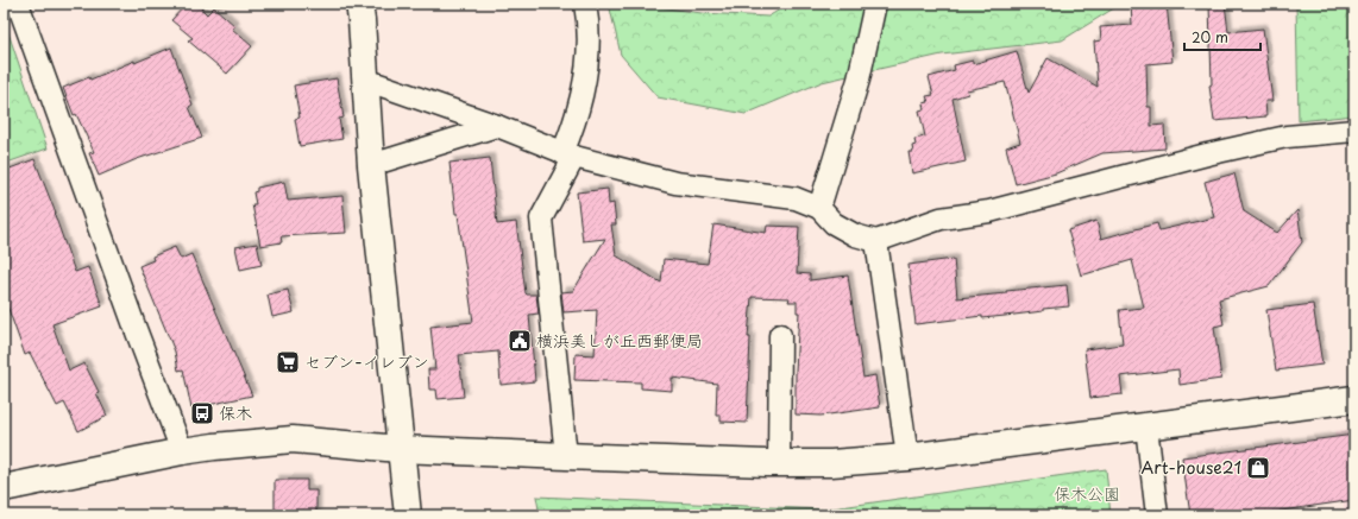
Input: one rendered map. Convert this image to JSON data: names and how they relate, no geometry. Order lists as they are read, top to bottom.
{
  "parks": ["保木公園"],
  "places": {
    "public building": ["横浜美しが丘西郵便局"],
    "supermarket": ["セブン-イレブン"],
    "bus stop": ["保木"],
    "shop": ["Art-house21"]
  },
  "scale_bar": "20 m"
}
